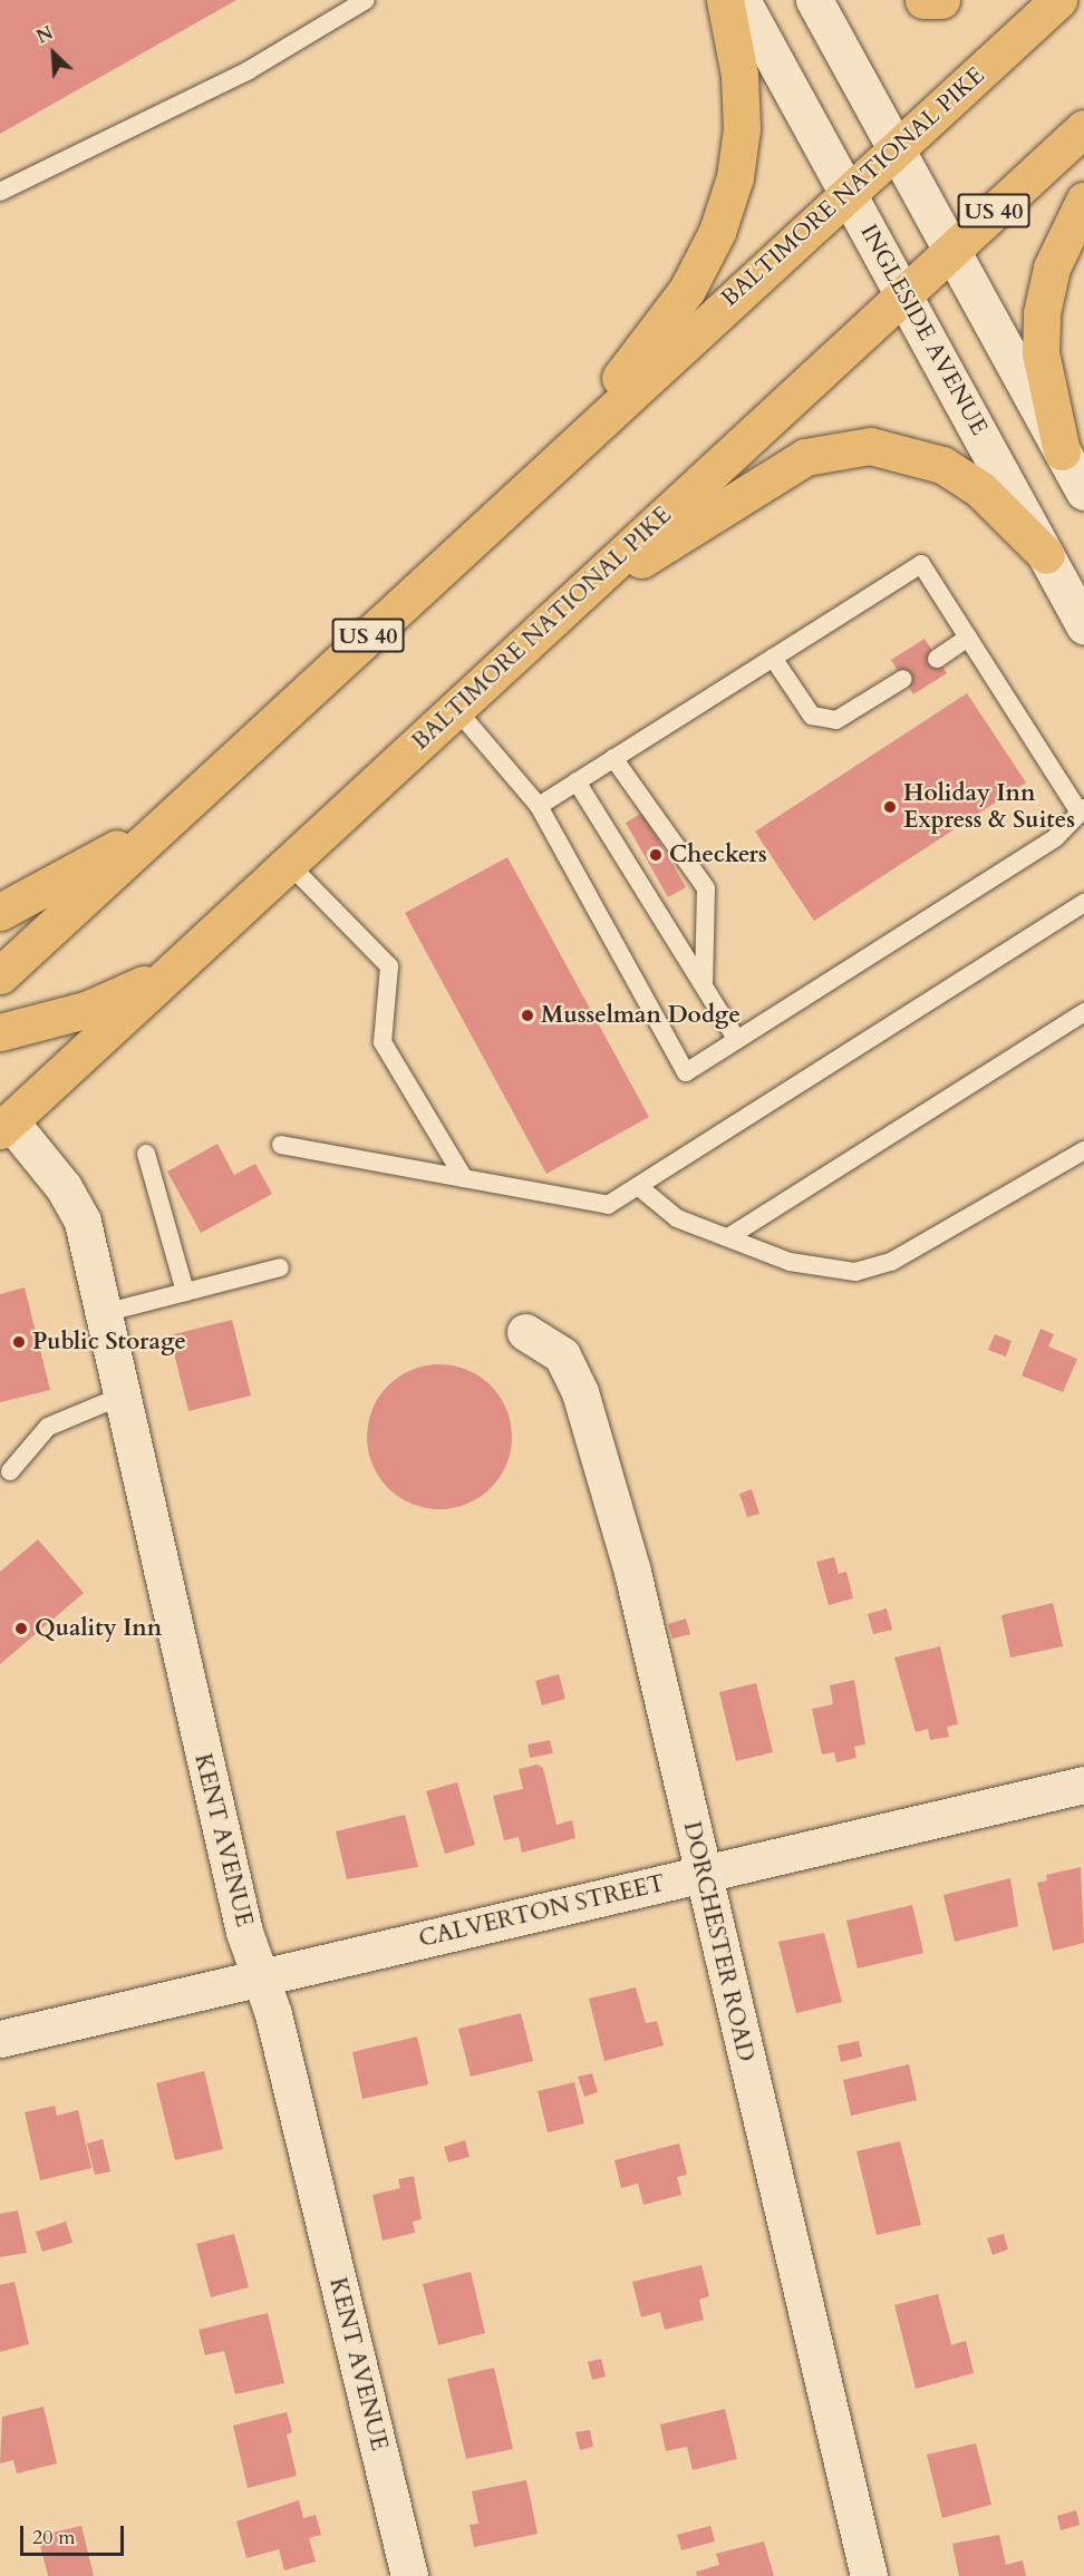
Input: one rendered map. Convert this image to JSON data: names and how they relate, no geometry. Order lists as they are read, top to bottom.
{
  "streets": {
    "main road": ["BALTIMORE NATIONAL PIKE", "US 40"],
    "street": [
      "INGLESIDE AVENUE",
      "KENT AVENUE",
      "CALVERTON STREET",
      "DORCHESTER ROAD"
    ]
  },
  "crossings": [
    ["BALTIMORE NATIONAL PIKE", "INGLESIDE AVENUE"],
    ["BALTIMORE NATIONAL PIKE", "KENT AVENUE"],
    ["KENT AVENUE", "CALVERTON STREET"],
    ["CALVERTON STREET", "DORCHESTER ROAD"]
  ],
  "places": [
    "Holiday Inn Express & Suites",
    "Checkers",
    "Musselman Dodge",
    "Public Storage",
    "Quality Inn"
  ],
  "scale_bar": "20 m",
  "north": "top left"
}
